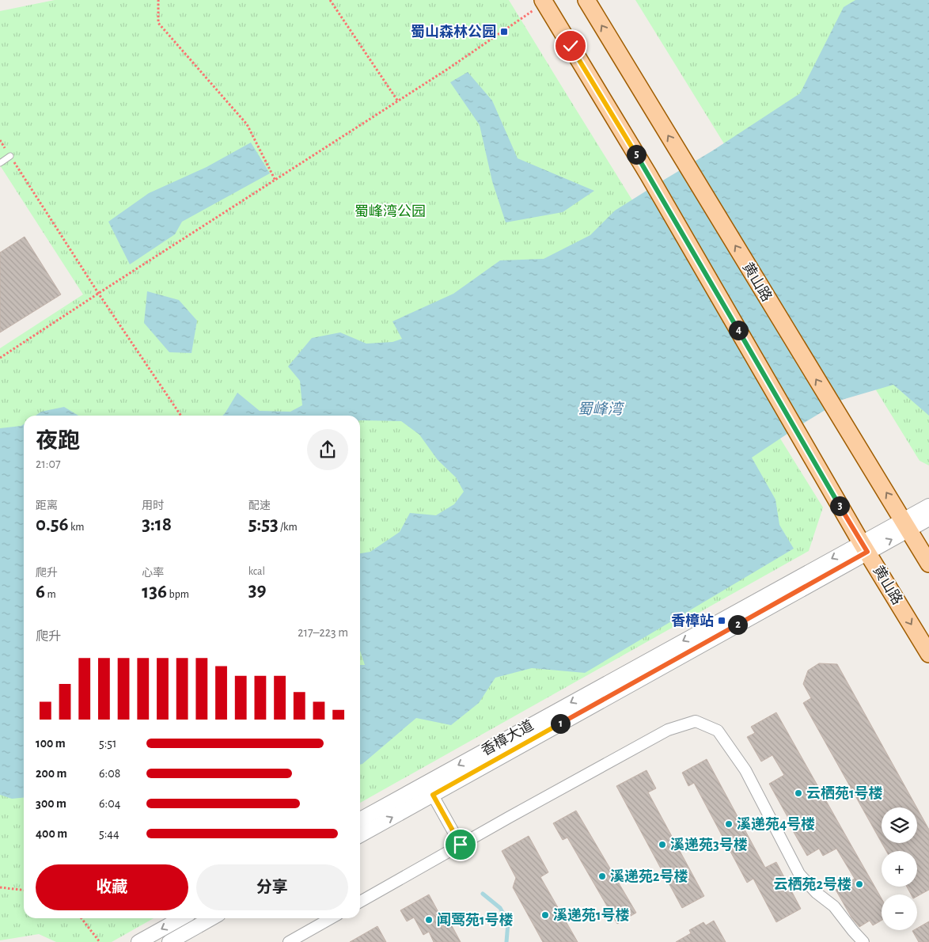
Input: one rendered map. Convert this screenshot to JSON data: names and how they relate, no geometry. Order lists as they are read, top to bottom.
{
  "streets": {
    "main road": ["黄山路"],
    "street": ["香樟大道"]
  },
  "crossings": [
    ["黄山路", "香樟大道"]
  ],
  "water": ["蜀峰湾"],
  "parks": ["蜀峰湾公园"],
  "places": {
    "transit": ["蜀山森林公园", "香樟站"],
    "other": [
      "云栖苑1号楼",
      "溪递苑4号楼",
      "溪递苑3号楼",
      "溪递苑2号楼",
      "云栖苑2号楼",
      "溪递苑1号楼",
      "闻莺苑1号楼"
    ]
  },
  "page": {
    "pins": [
      "5",
      "4",
      "3",
      "2",
      "1"
    ],
    "heading": ["夜跑", "21:07"],
    "stats": [
      ["距离", "0.56 km"],
      ["用时", "3:18"],
      ["配速", "5:53 /km"],
      ["爬升", "6 m"],
      ["心率", "136 bpm"],
      ["kcal", "39"]
    ],
    "chart": ["爬升", "217–223 m"],
    "list": [
      {
        "name": "100 m",
        "note": "5:51"
      },
      {
        "name": "200 m",
        "note": "6:08"
      },
      {
        "name": "300 m",
        "note": "6:04"
      },
      {
        "name": "400 m",
        "note": "5:44"
      }
    ],
    "map_buttons": ["+", "−"],
    "buttons": ["收藏", "分享"]
  }
}
